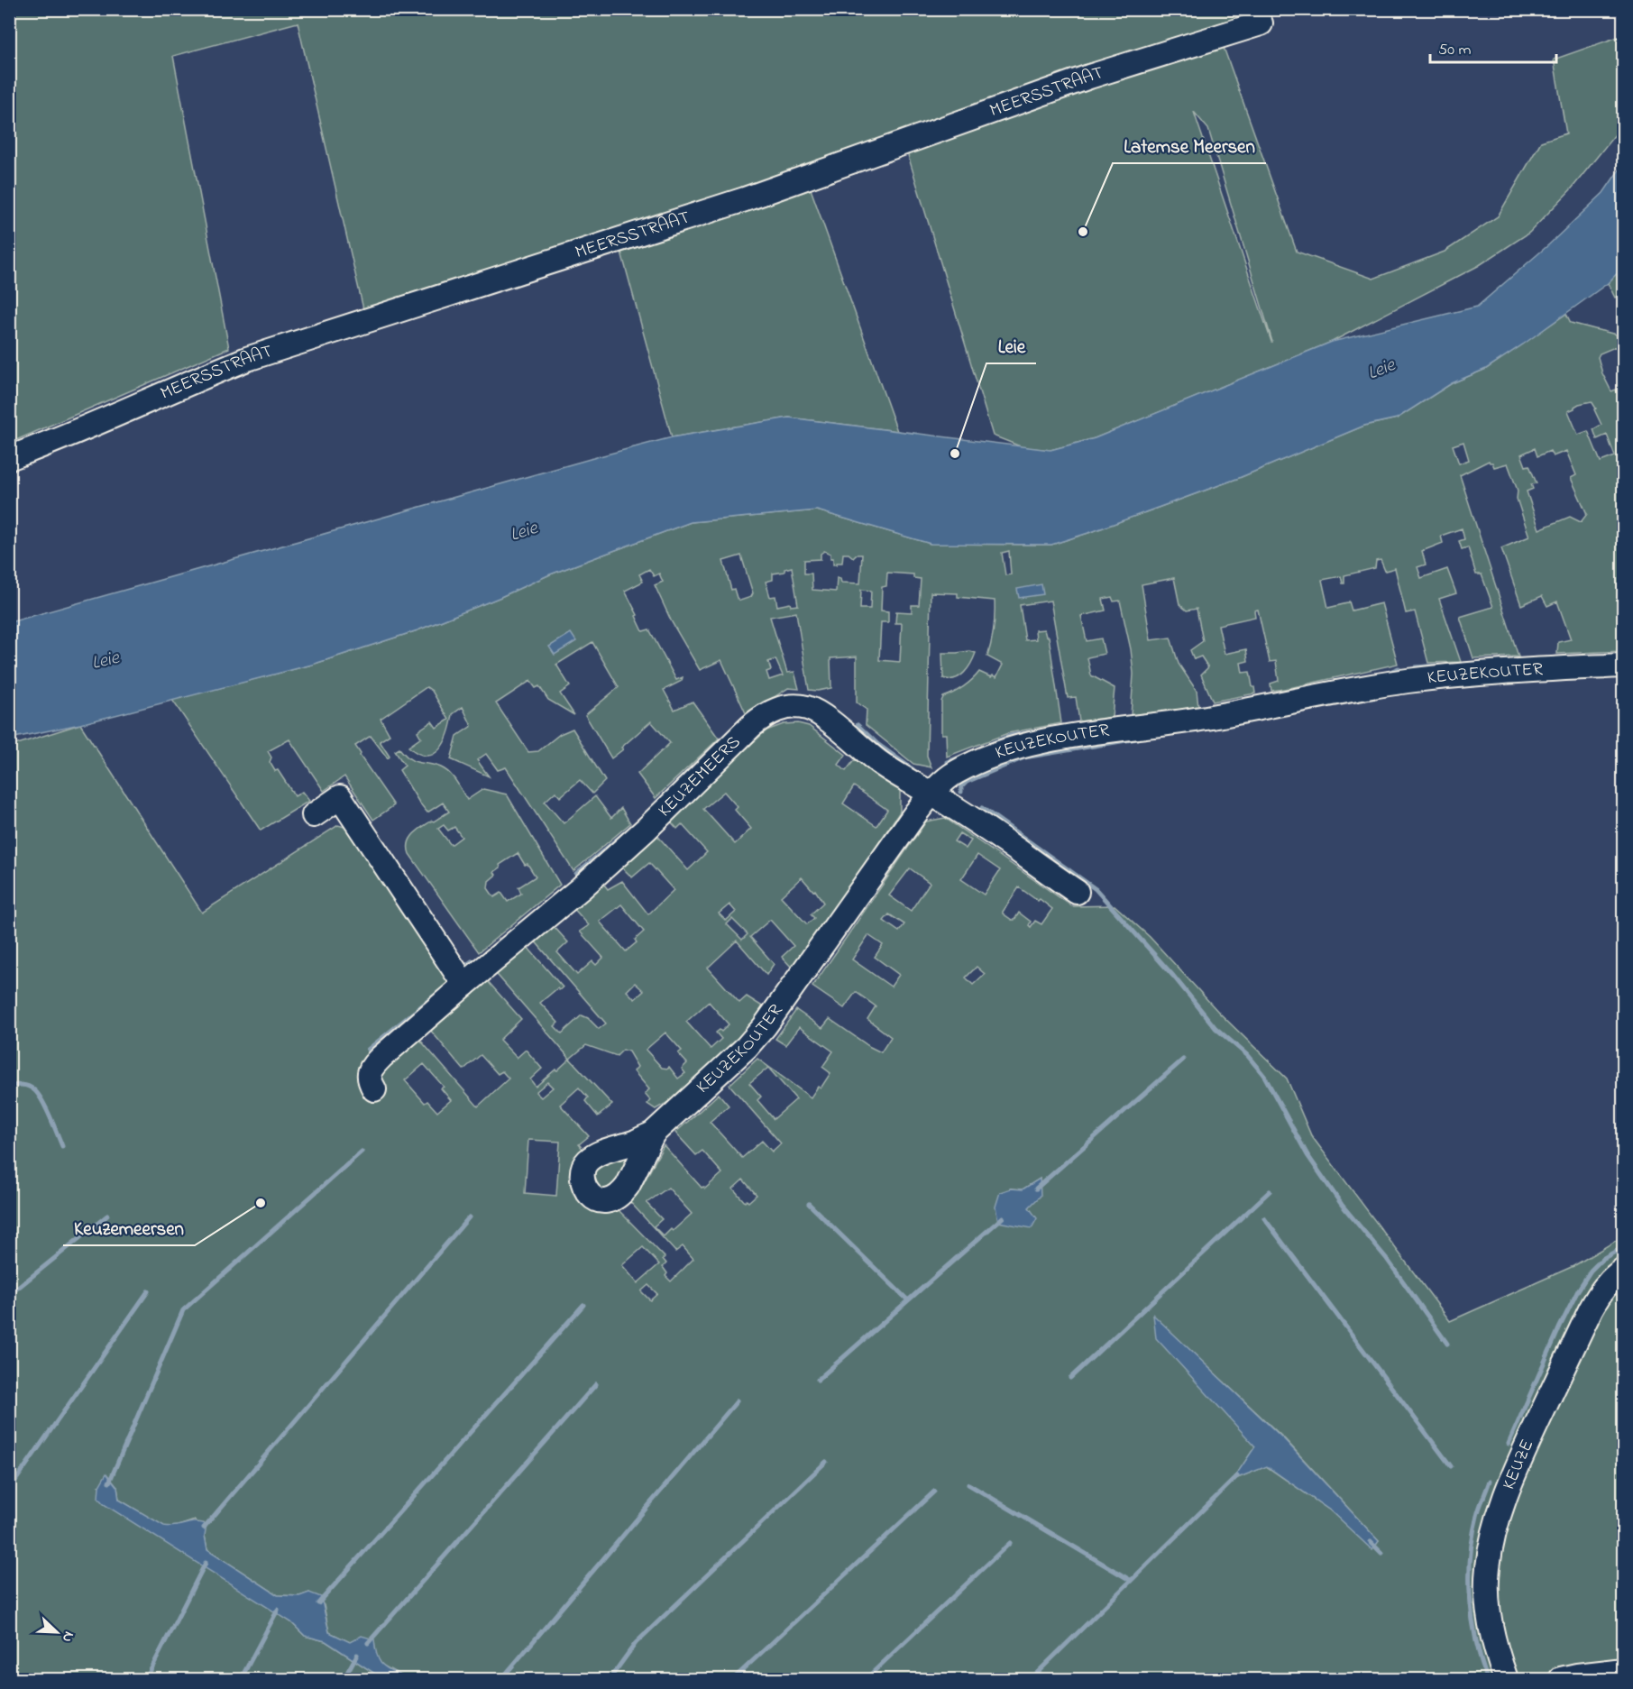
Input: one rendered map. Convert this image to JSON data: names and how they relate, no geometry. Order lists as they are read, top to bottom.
{
  "streets": {
    "street": [
      "MEERSSTRAAT",
      "KEUZEKOUTER",
      "KEUZEMEERS",
      "KEUZE"
    ]
  },
  "crossings": [
    ["KEUZEKOUTER", "KEUZEMEERS"]
  ],
  "water": ["Leie"],
  "places": ["Latemse Meersen", "Leie", "Keuzemeersen"],
  "scale_bar": "50 m",
  "north": "bottom right"
}
